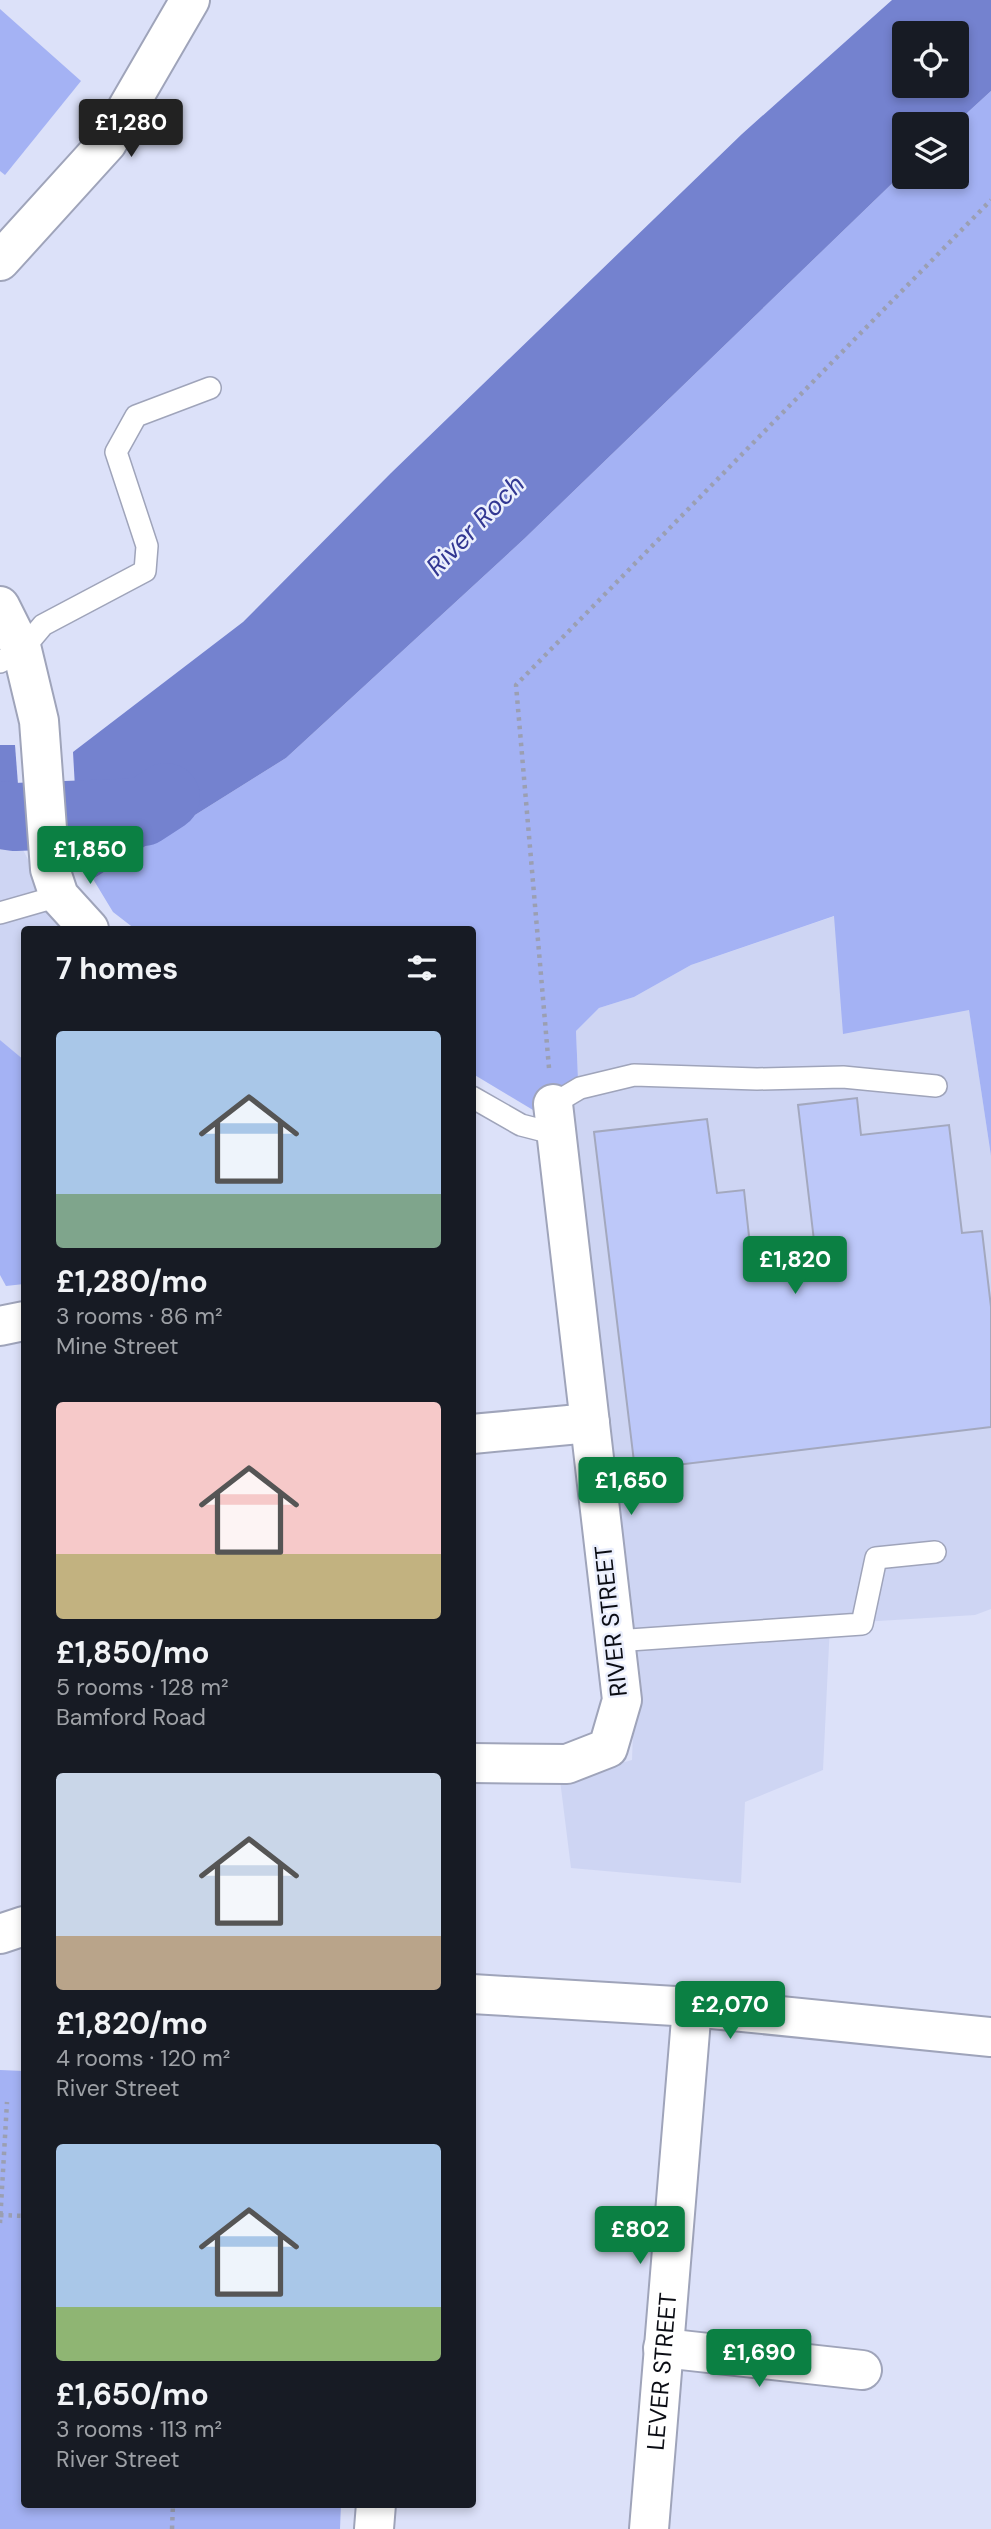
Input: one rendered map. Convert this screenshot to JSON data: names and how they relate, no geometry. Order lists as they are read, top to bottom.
{
  "streets": {
    "street": ["RIVER STREET", "LEVER STREET"]
  },
  "water": ["River Roch"],
  "page": {
    "price": [
      "£1,280",
      "£1,850",
      "£1,820",
      "£1,650",
      "£2,070",
      "£802",
      "£1,690"
    ],
    "heading": "7 homes",
    "list": [
      {
        "name": "£1,280/mo",
        "note": "3 rooms · 86 m² · Mine Street"
      },
      {
        "name": "£1,850/mo",
        "note": "5 rooms · 128 m² · Bamford Road"
      },
      {
        "name": "£1,820/mo",
        "note": "4 rooms · 120 m² · River Street"
      },
      {
        "name": "£1,650/mo",
        "note": "3 rooms · 113 m² · River Street"
      }
    ]
  }
}
